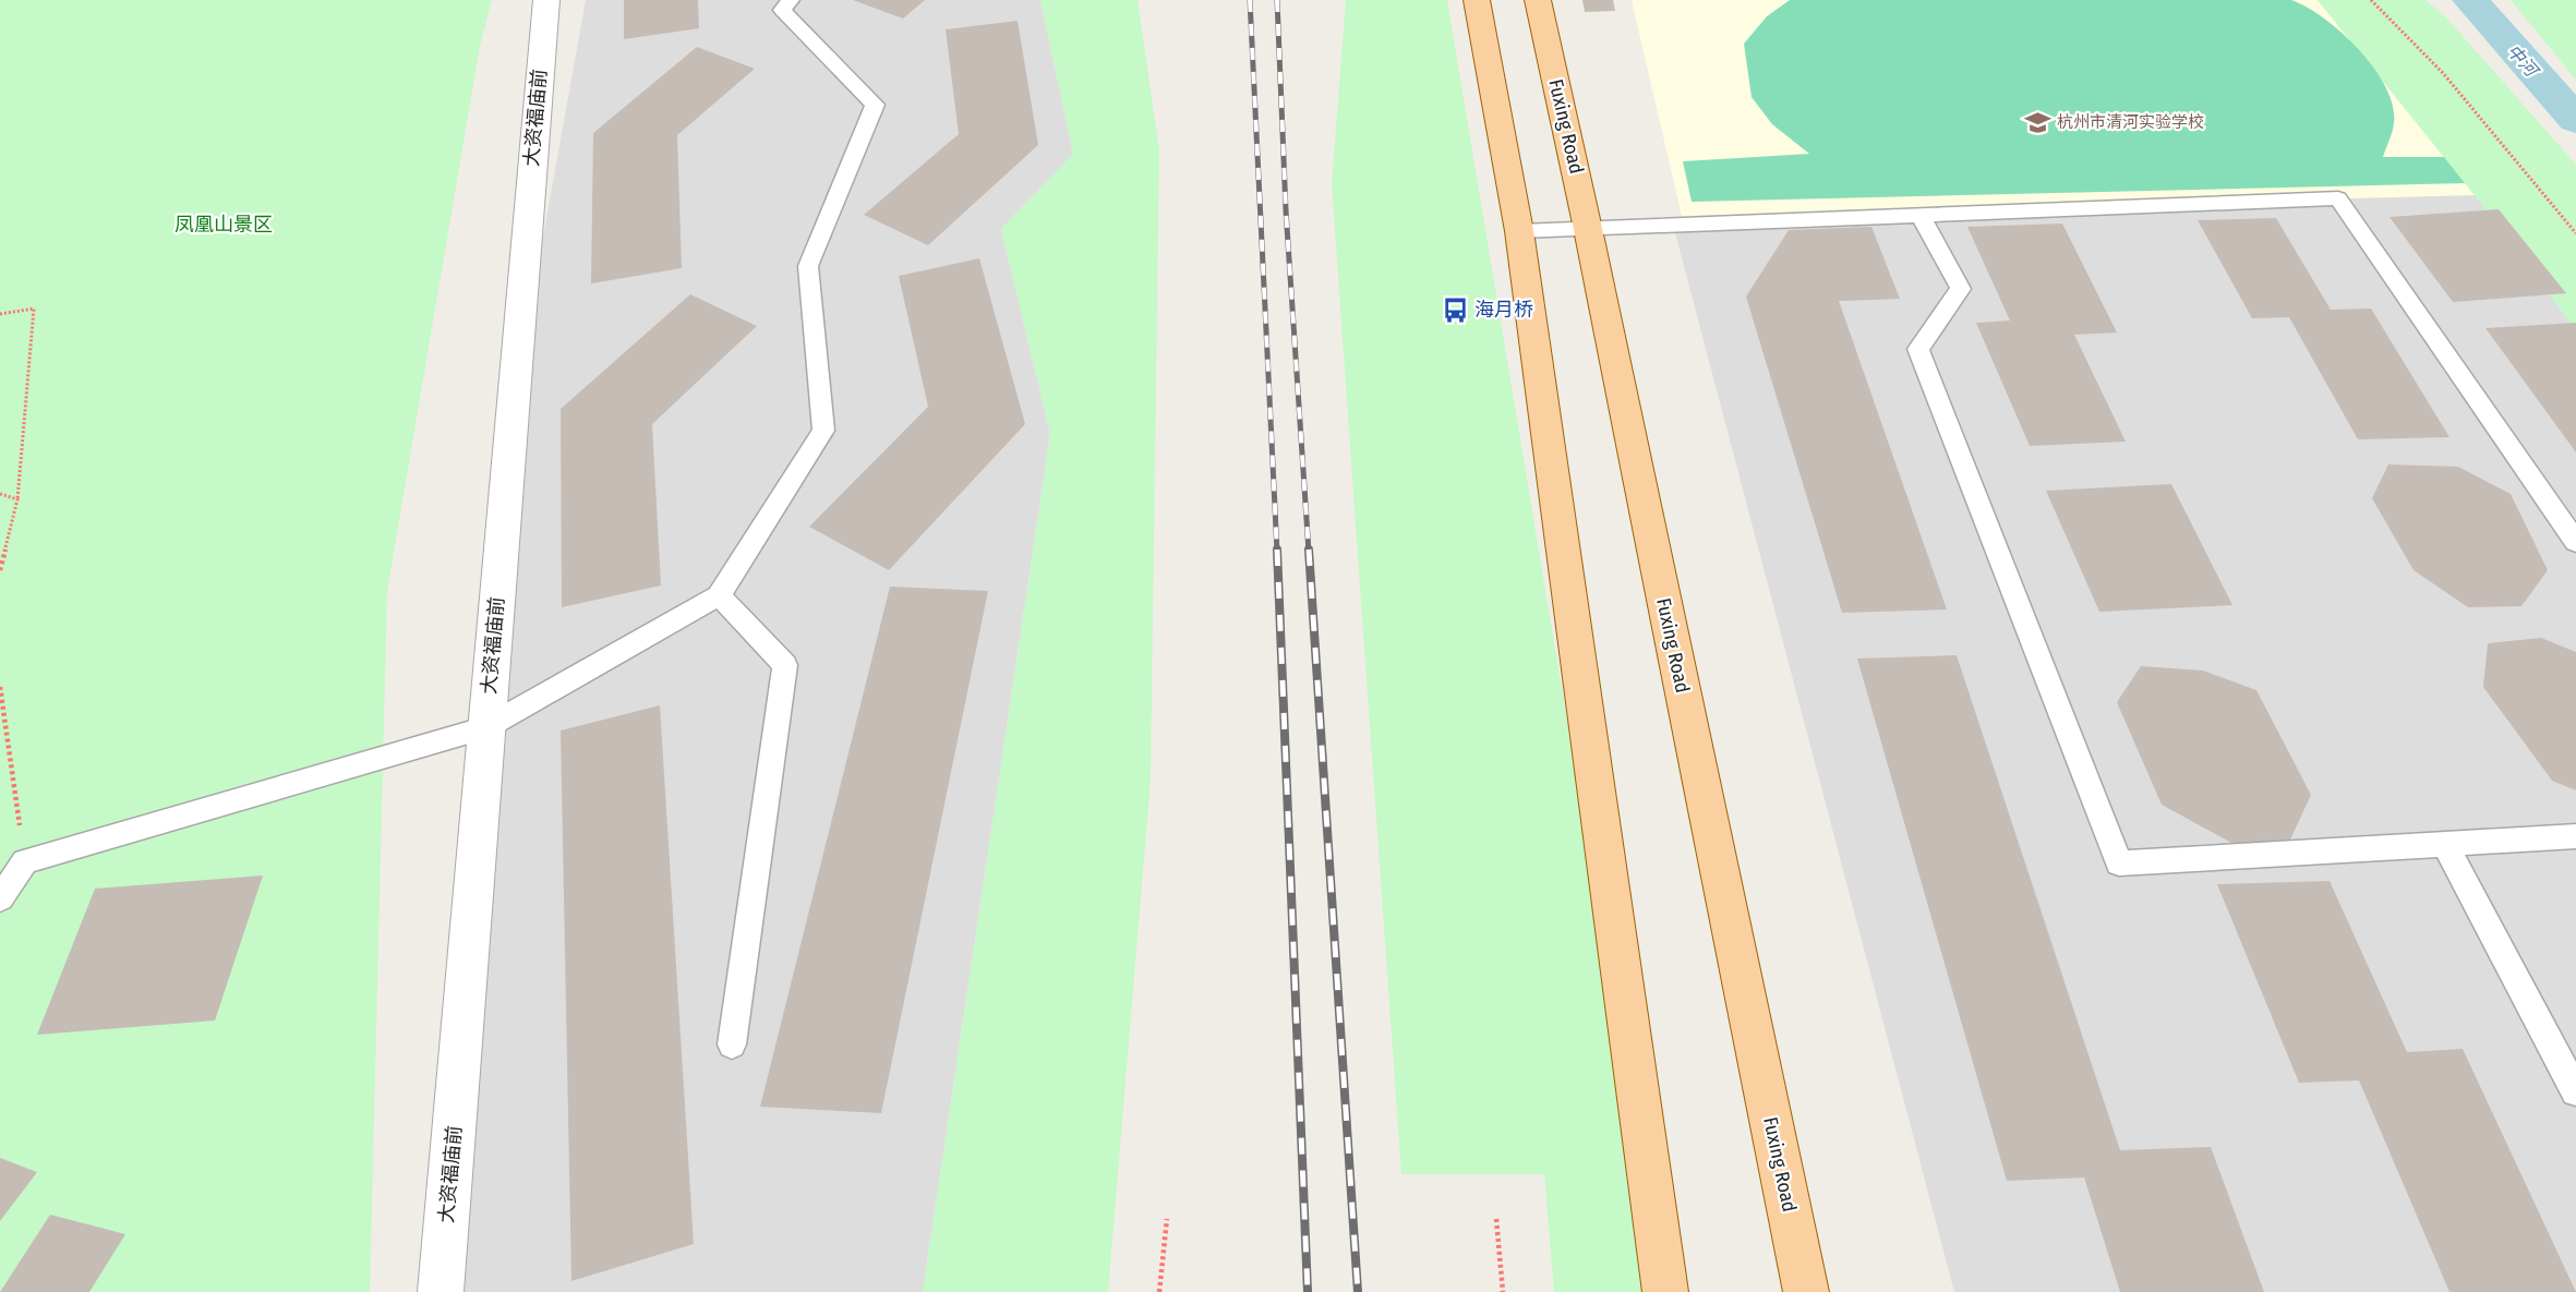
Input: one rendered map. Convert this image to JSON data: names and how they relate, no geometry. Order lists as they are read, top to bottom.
{
  "streets": {
    "main road": ["Fuxing Road"],
    "street": ["大资福庙前"]
  },
  "water": ["中河"],
  "parks": ["凤凰山景区"],
  "places": {
    "school or university": ["杭州市清河实验学校"],
    "bus stop": ["海月桥"]
  }
}
